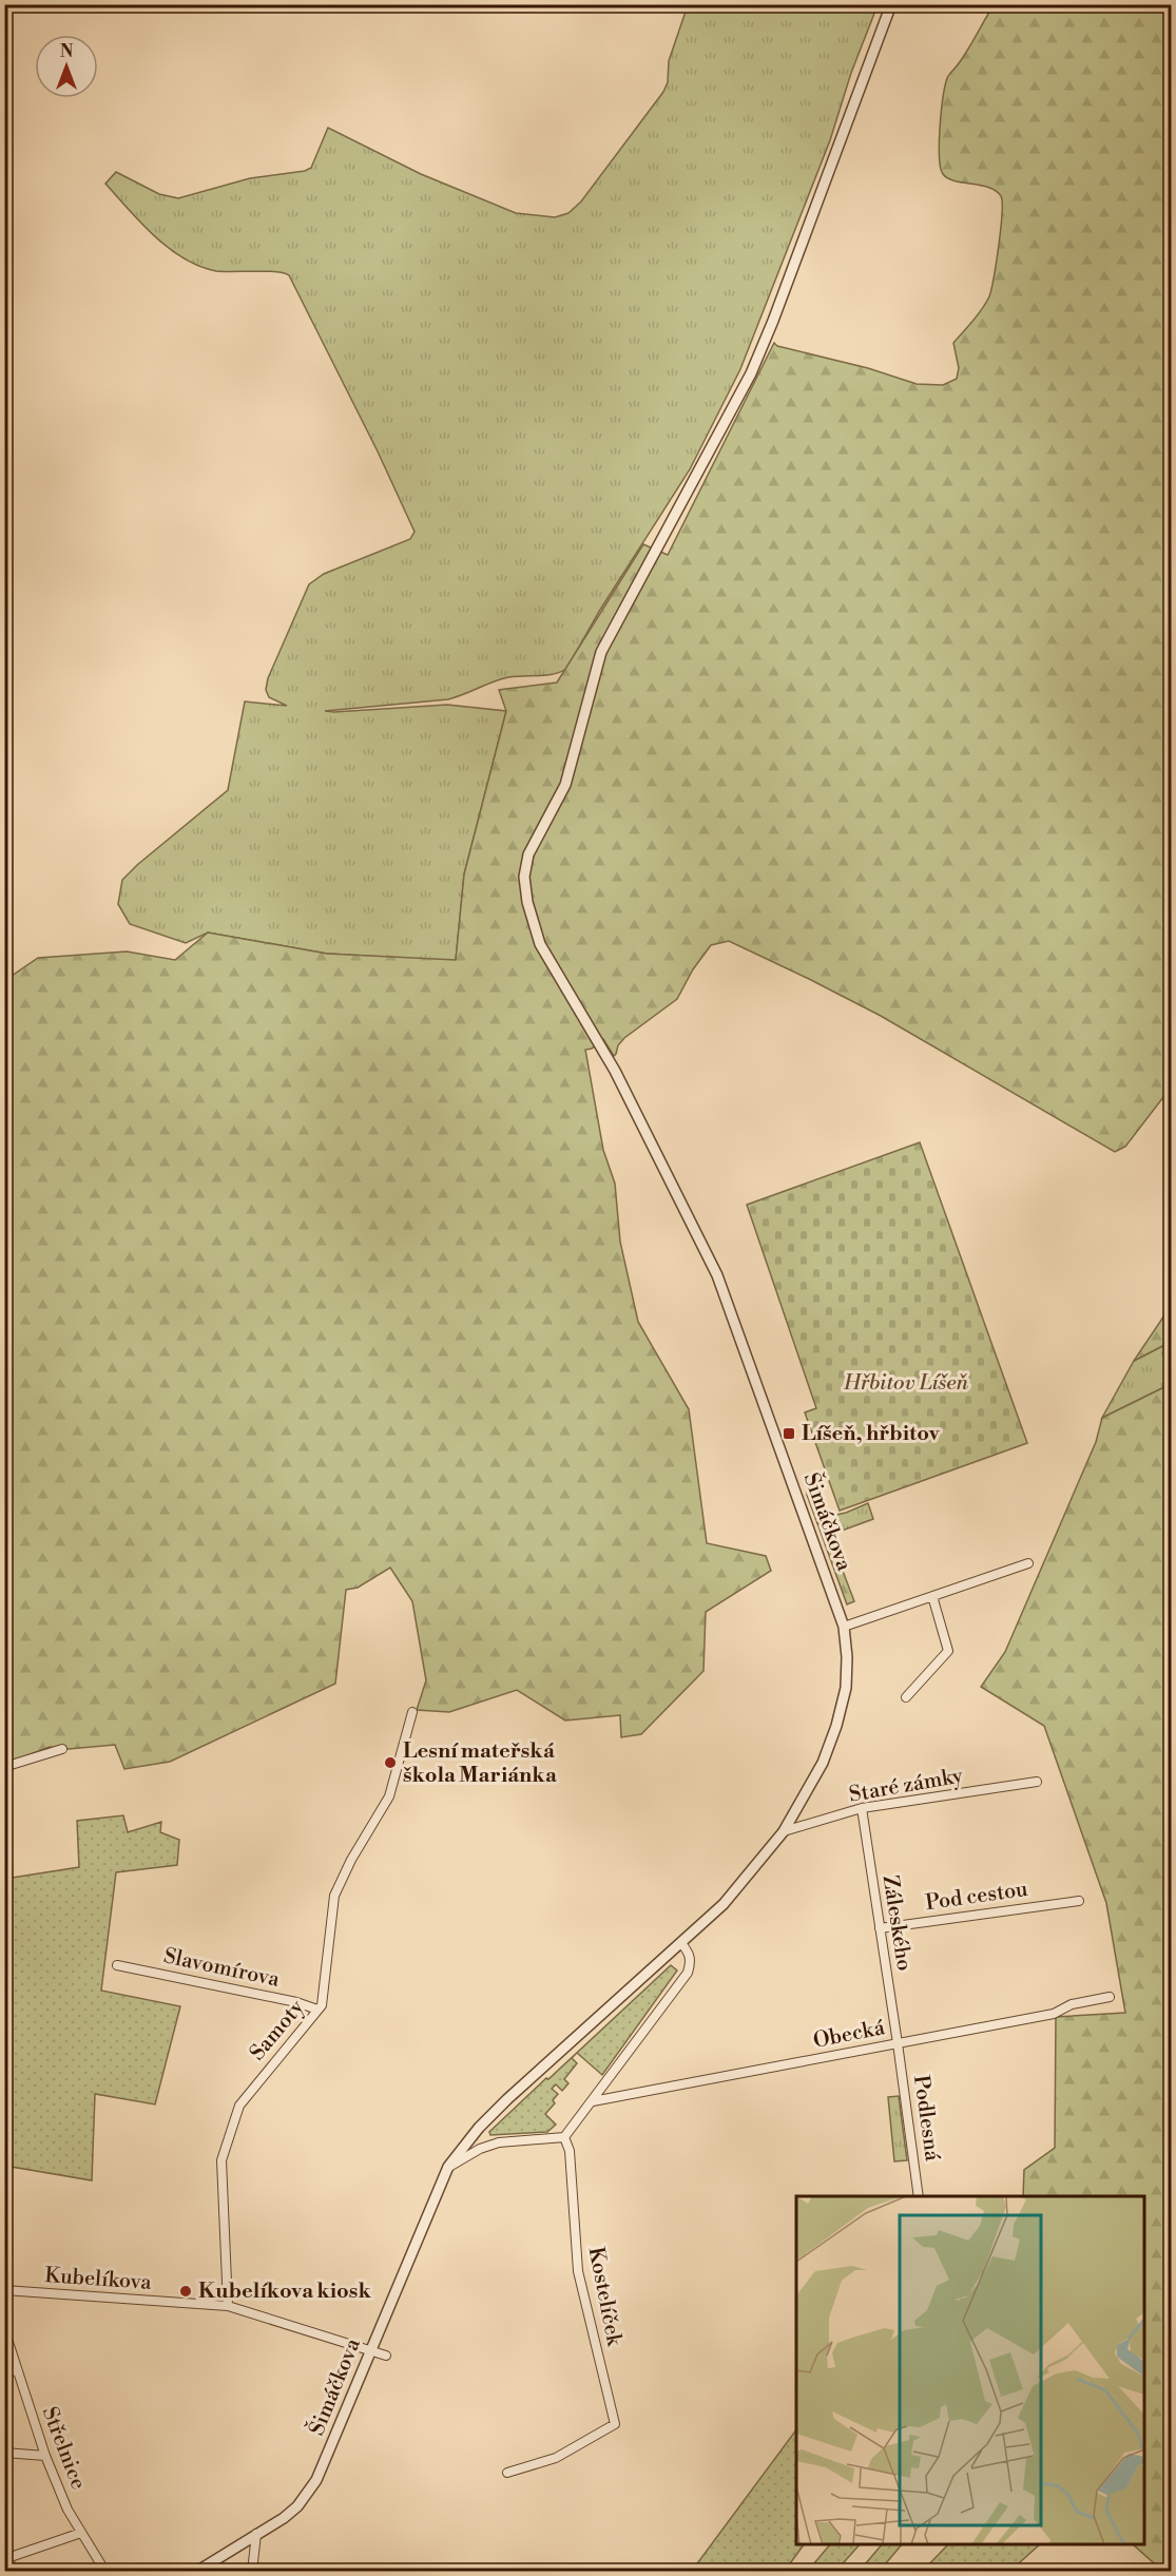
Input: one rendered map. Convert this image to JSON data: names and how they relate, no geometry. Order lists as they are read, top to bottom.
{
  "streets": {
    "street": [
      "Šimáčkova",
      "Staré zámky",
      "Pod cestou",
      "Záleského",
      "Slavomírova",
      "Samoty",
      "Obecká",
      "Podlesná",
      "Kubelíkova",
      "Kostelíček",
      "Střelnice"
    ]
  },
  "crossings": [
    ["Šimáčkova", "Staré zámky"],
    ["Šimáčkova", "Kubelíkova"],
    ["Staré zámky", "Záleského"],
    ["Pod cestou", "Záleského"],
    ["Záleského", "Obecká"],
    ["Záleského", "Podlesná"],
    ["Slavomírova", "Samoty"],
    ["Samoty", "Kubelíkova"],
    ["Obecká", "Podlesná"]
  ],
  "parks": ["Hřbitov Líšeň"],
  "places": {
    "transit": ["Líšeň, hřbitov"],
    "other": ["Lesní mateřská škola Mariánka", "Kubelíkova kiosk"]
  },
  "north": "top"
}
